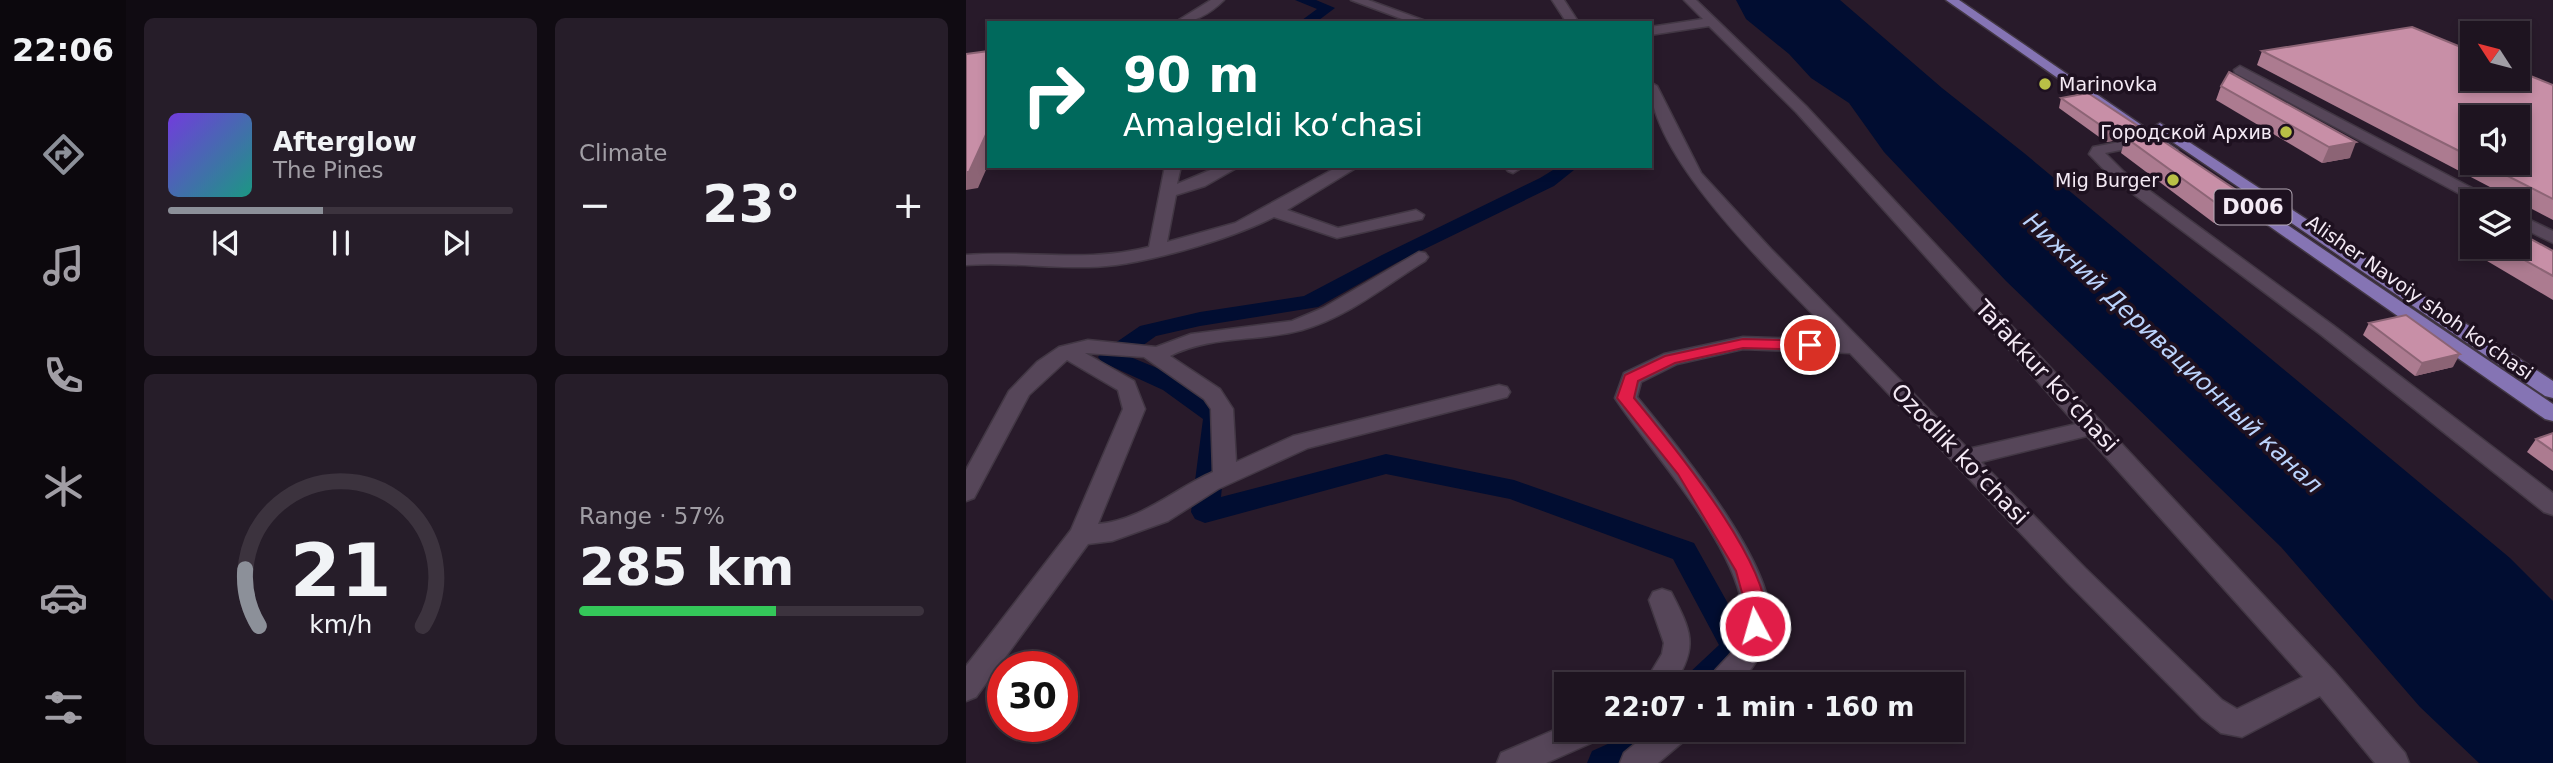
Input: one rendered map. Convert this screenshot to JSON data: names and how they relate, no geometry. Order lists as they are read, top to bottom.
{
  "streets": {
    "main road": ["D006", "Alisher Navoiy shoh koʻchasi"],
    "street": ["Tafakkur ko‘chasi", "Ozodlik ko‘chasi"]
  },
  "crossings": [
    ["Tafakkur ko‘chasi", "Ozodlik ko‘chasi"]
  ],
  "water": ["Нижний Деривационный канал"],
  "places": ["Marinovka", "Городской Архив", "Mig Burger"],
  "north": "top left",
  "page": {
    "tabs": "22:06",
    "tile": [
      "Climate",
      ["Range · 57%", "285 km"]
    ],
    "turn": ["90 m", "Amalgeldi ko‘chasi"],
    "song": ["Afterglow", "The Pines"],
    "heat": ["−", "23°", "+"],
    "limit": "30",
    "trip": "22:07 · 1 min · 160 m",
    "gauge": ["21", "km/h"]
  }
}
